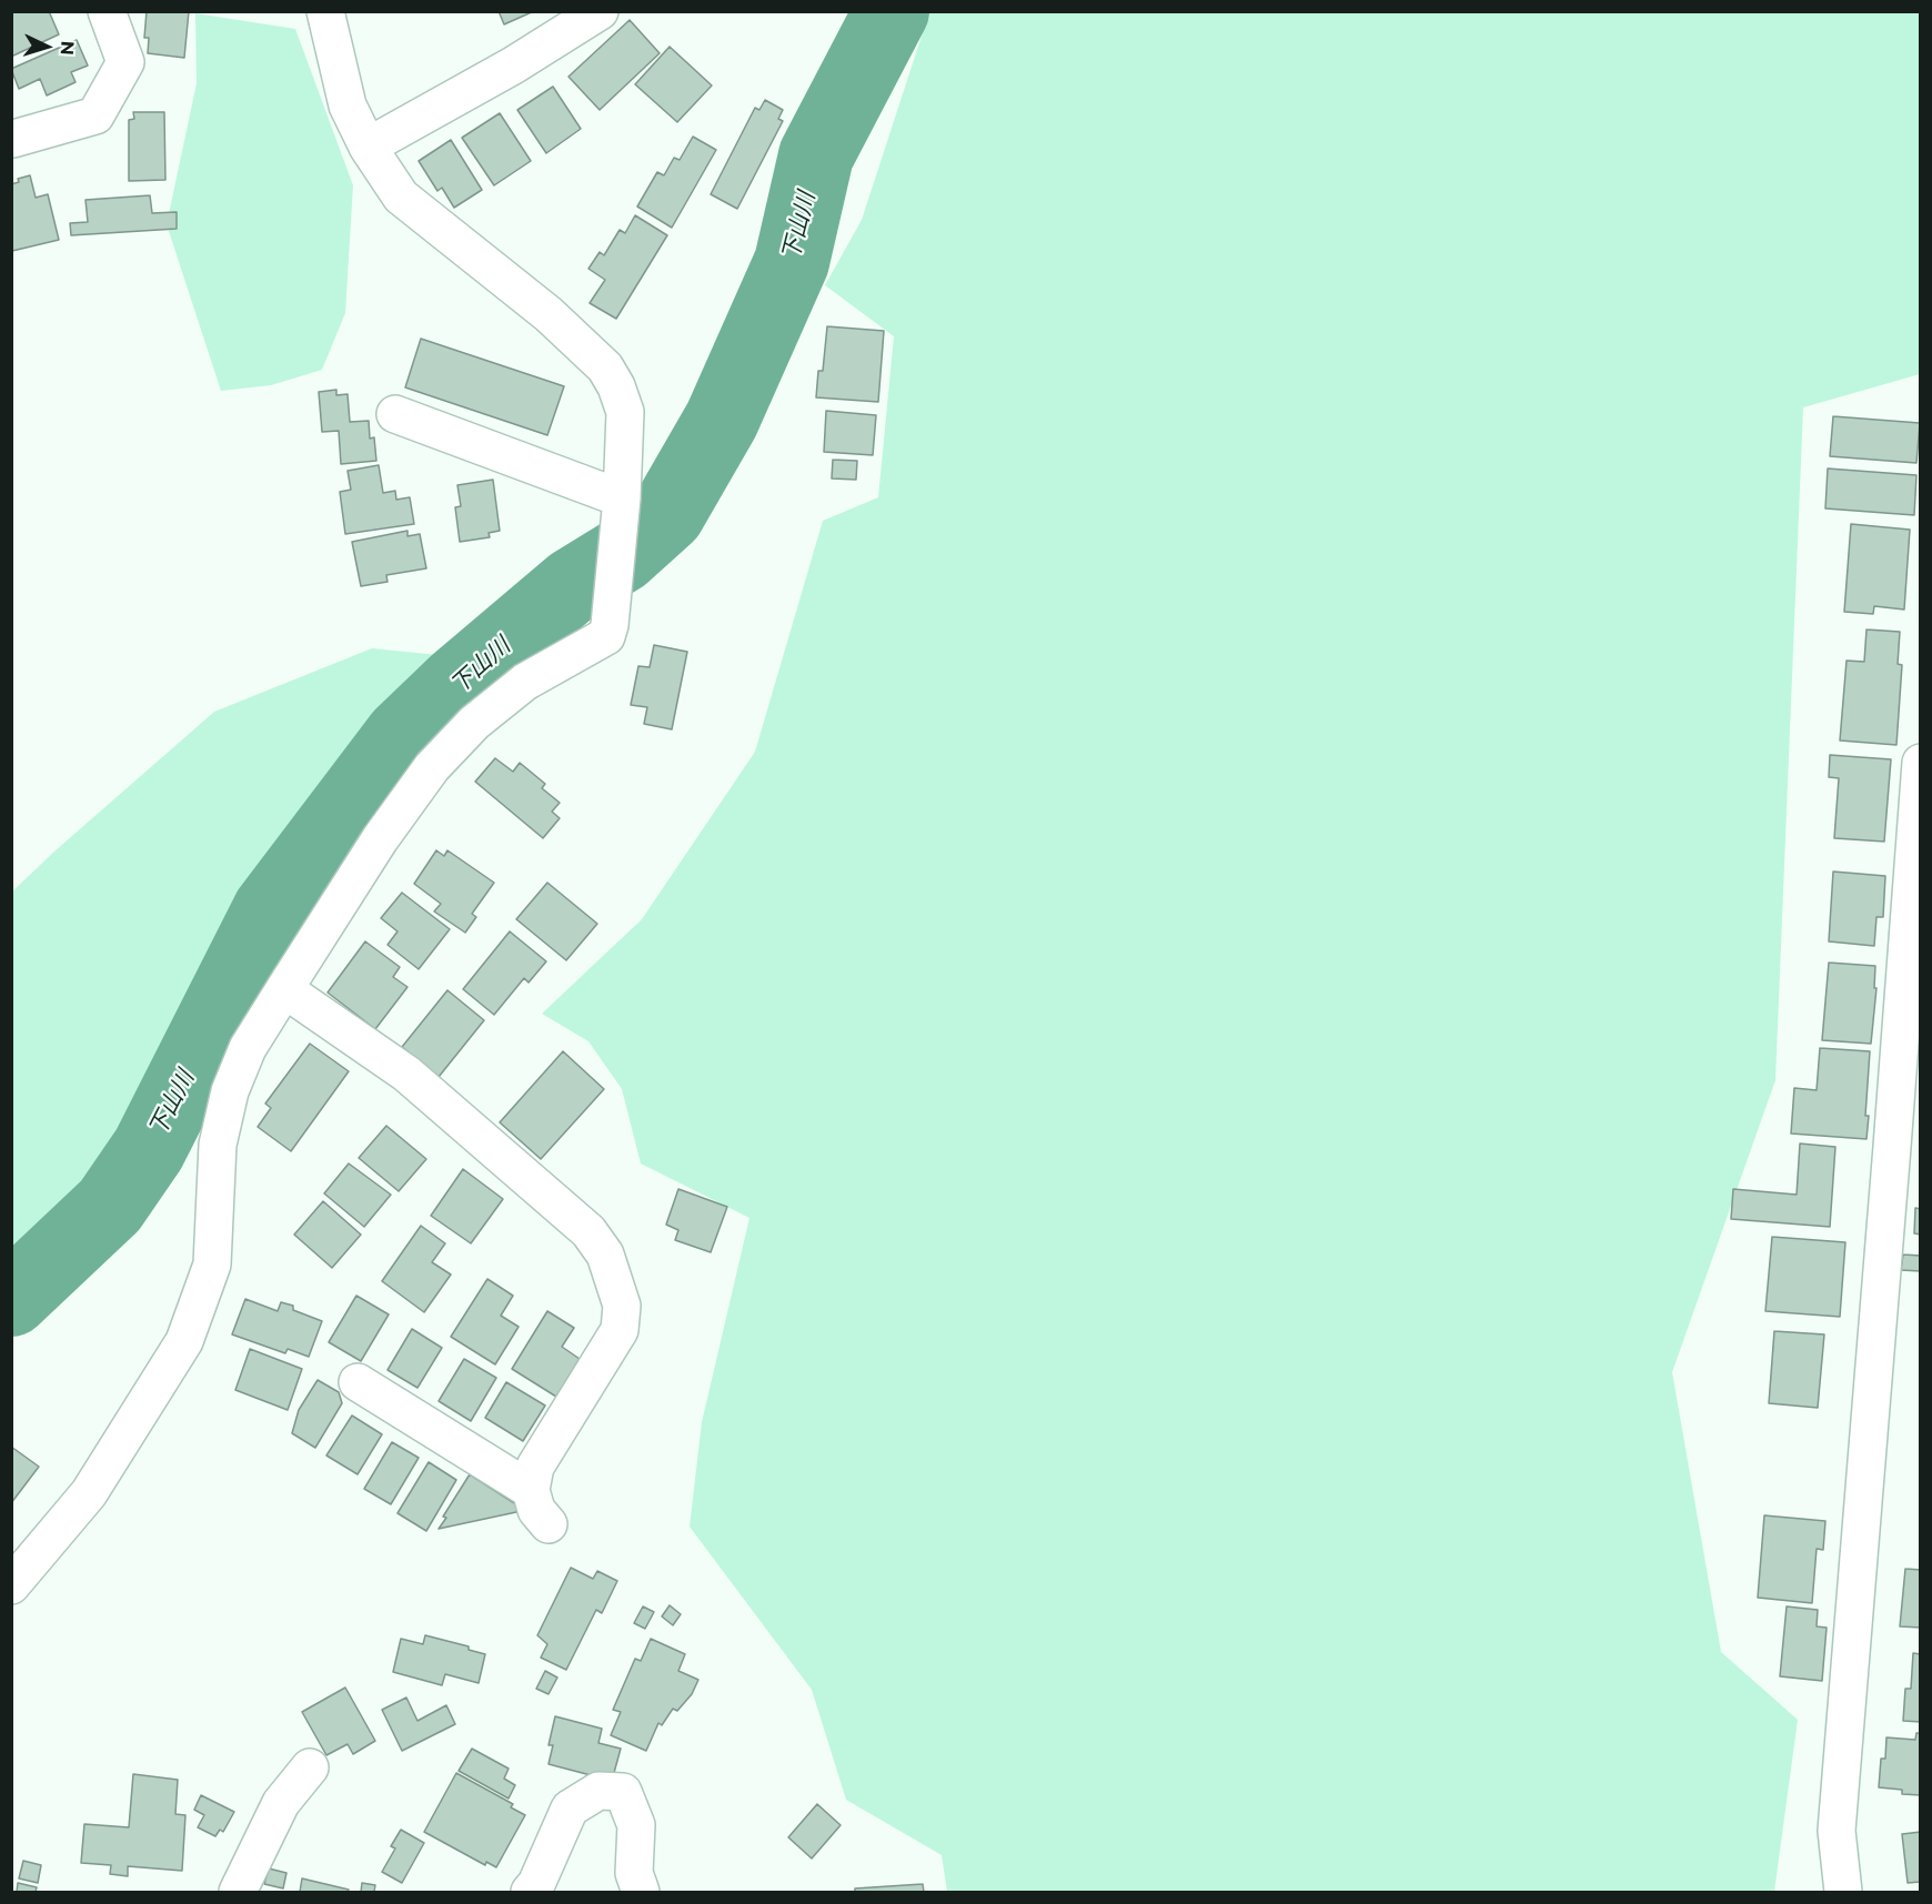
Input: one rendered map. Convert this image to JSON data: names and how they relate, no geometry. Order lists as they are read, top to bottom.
{
  "water": ["下山川"],
  "north": "right"
}
